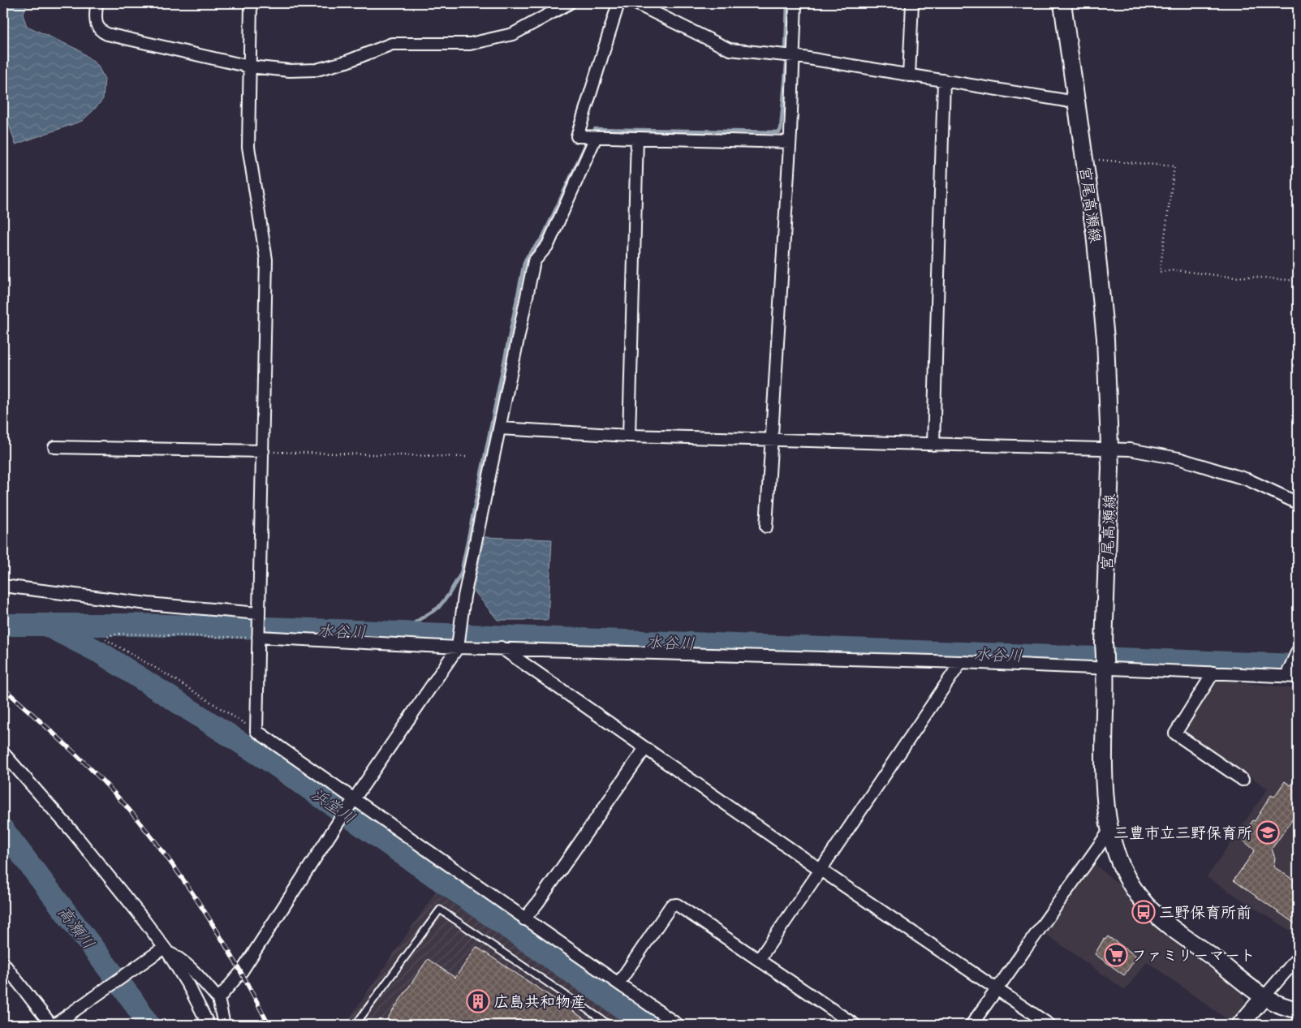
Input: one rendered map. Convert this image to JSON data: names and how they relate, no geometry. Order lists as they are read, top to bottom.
{
  "streets": {
    "main road": ["宮尾高瀬線"]
  },
  "water": ["水谷川", "浜堂川", "高瀬川"],
  "places": {
    "school or university": ["三豊市立三野保育所"],
    "bus stop": ["三野保育所前"],
    "supermarket": ["ファミリーマート"],
    "building": ["広島共和物産"]
  }
}
